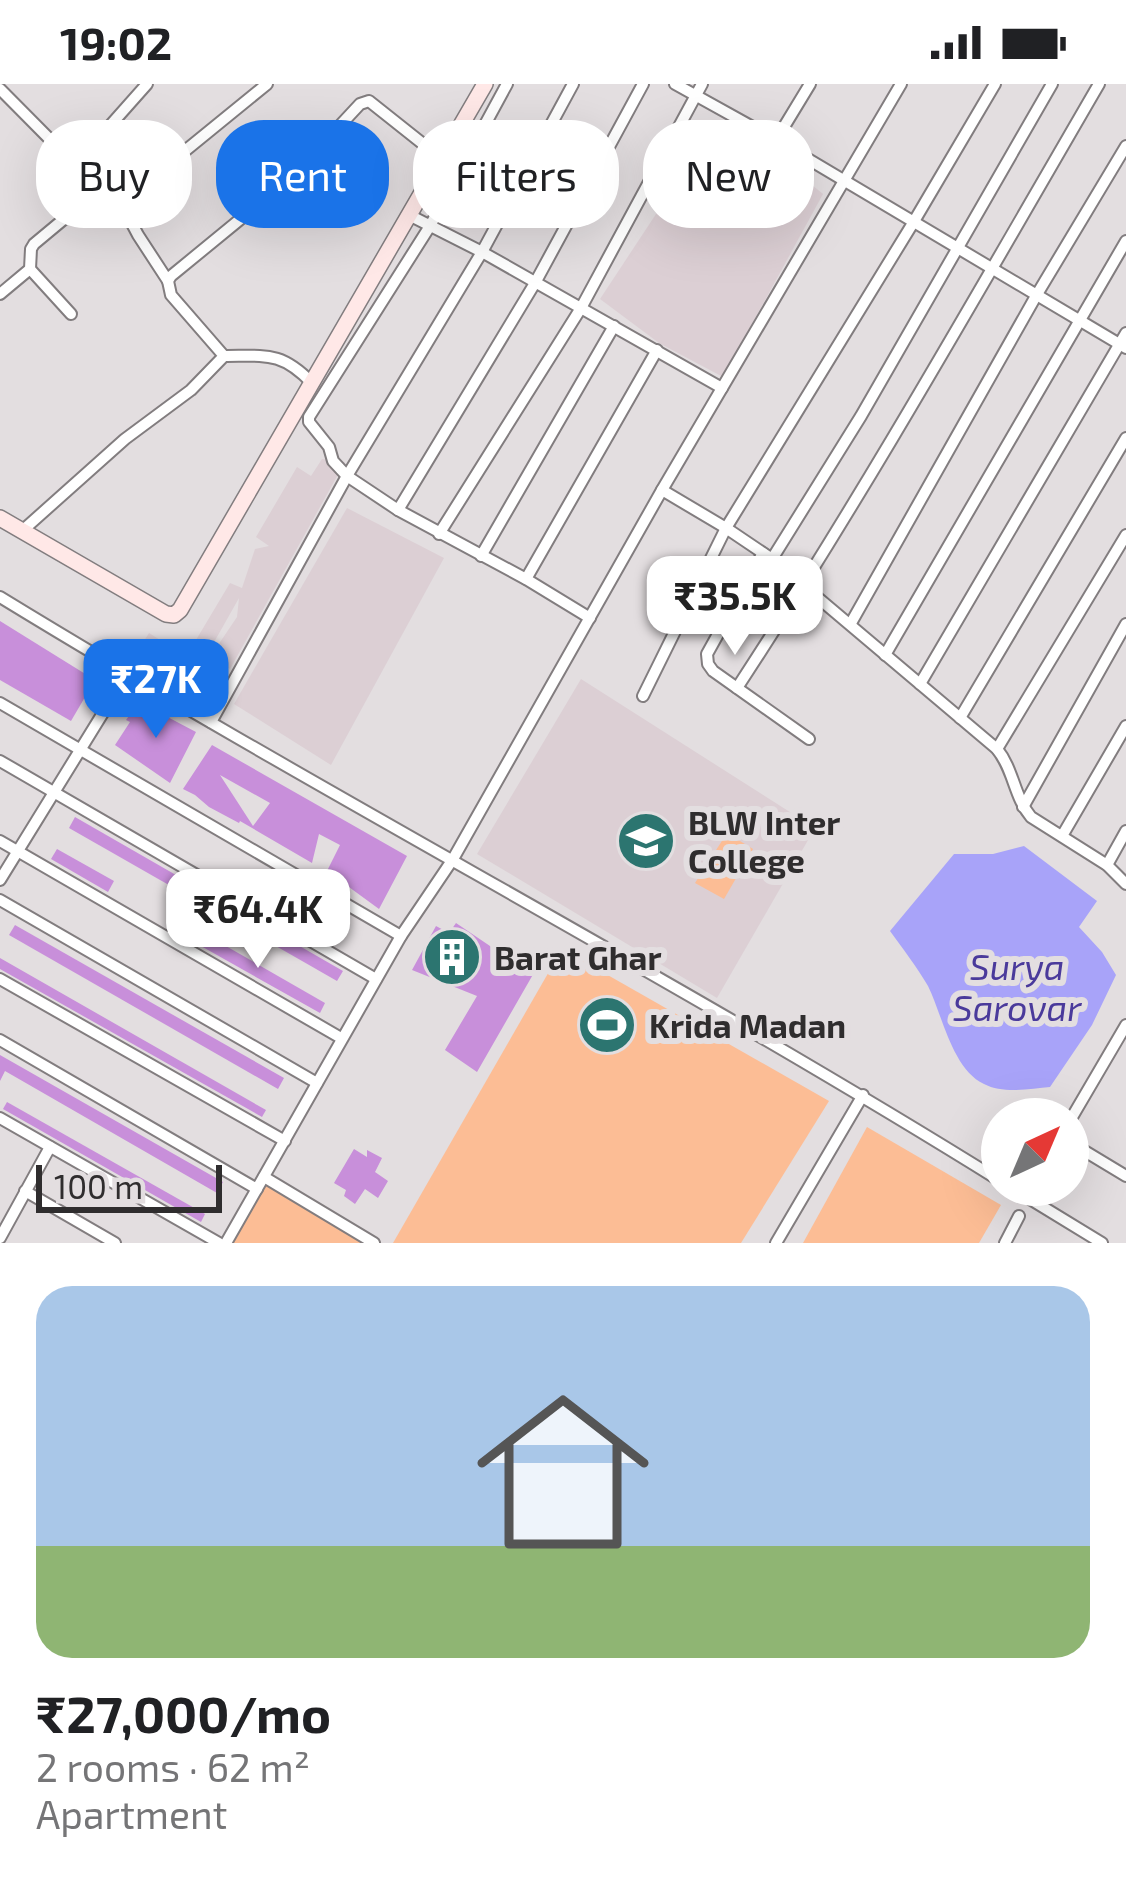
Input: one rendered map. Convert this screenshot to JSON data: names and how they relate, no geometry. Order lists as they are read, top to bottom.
{
  "water": ["Surya Sarovar"],
  "places": {
    "school or university": ["BLW Inter College"],
    "building": ["Barat Ghar"],
    "sports": ["Krida Madan"]
  },
  "scale_bar": "100 m",
  "north": "top right",
  "page": {
    "status": "19:02",
    "chip": [
      "Buy",
      "Rent",
      "Filters",
      "New"
    ],
    "price": ["₹35.5K", "₹27K", "₹64.4K"],
    "scale": "100 m",
    "list": [
      {
        "name": "₹27,000/mo",
        "note": "2 rooms · 62 m² · Apartment"
      }
    ]
  }
}
